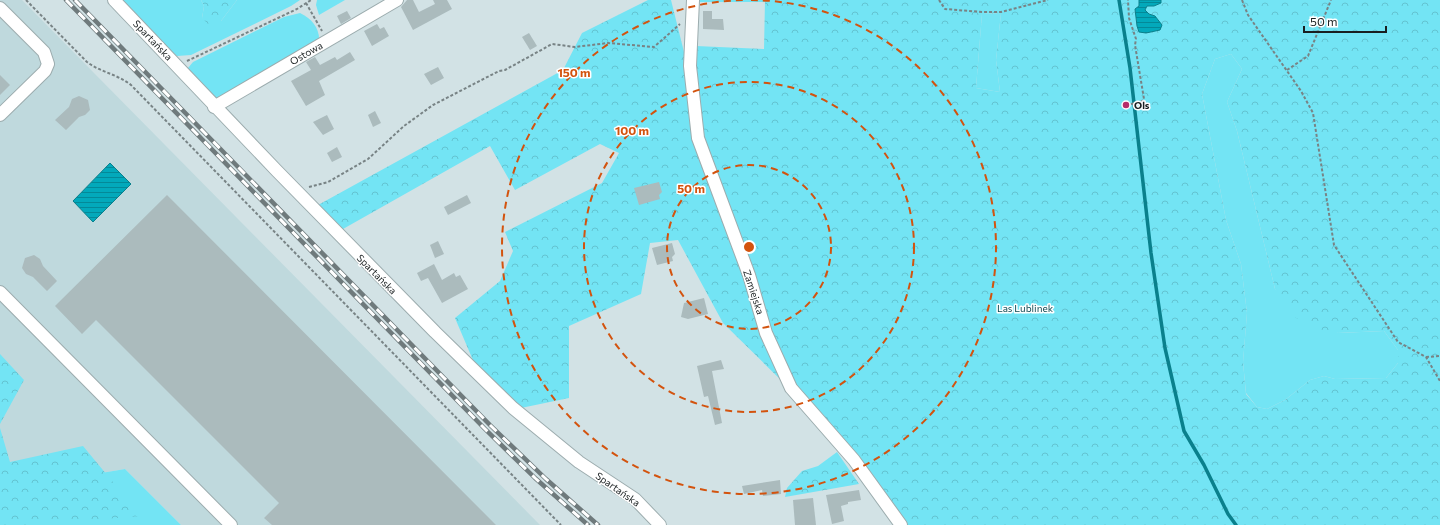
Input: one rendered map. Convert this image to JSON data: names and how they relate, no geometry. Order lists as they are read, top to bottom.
{
  "streets": {
    "street": ["Spartańska", "Ostowa", "Zamiejska"]
  },
  "crossings": [
    ["Spartańska", "Ostowa"]
  ],
  "parks": ["Las Lublinek"],
  "places": ["Ols"],
  "scale_bar": "50 m",
  "rings": ["150 m", "100 m", "50 m"]
}
